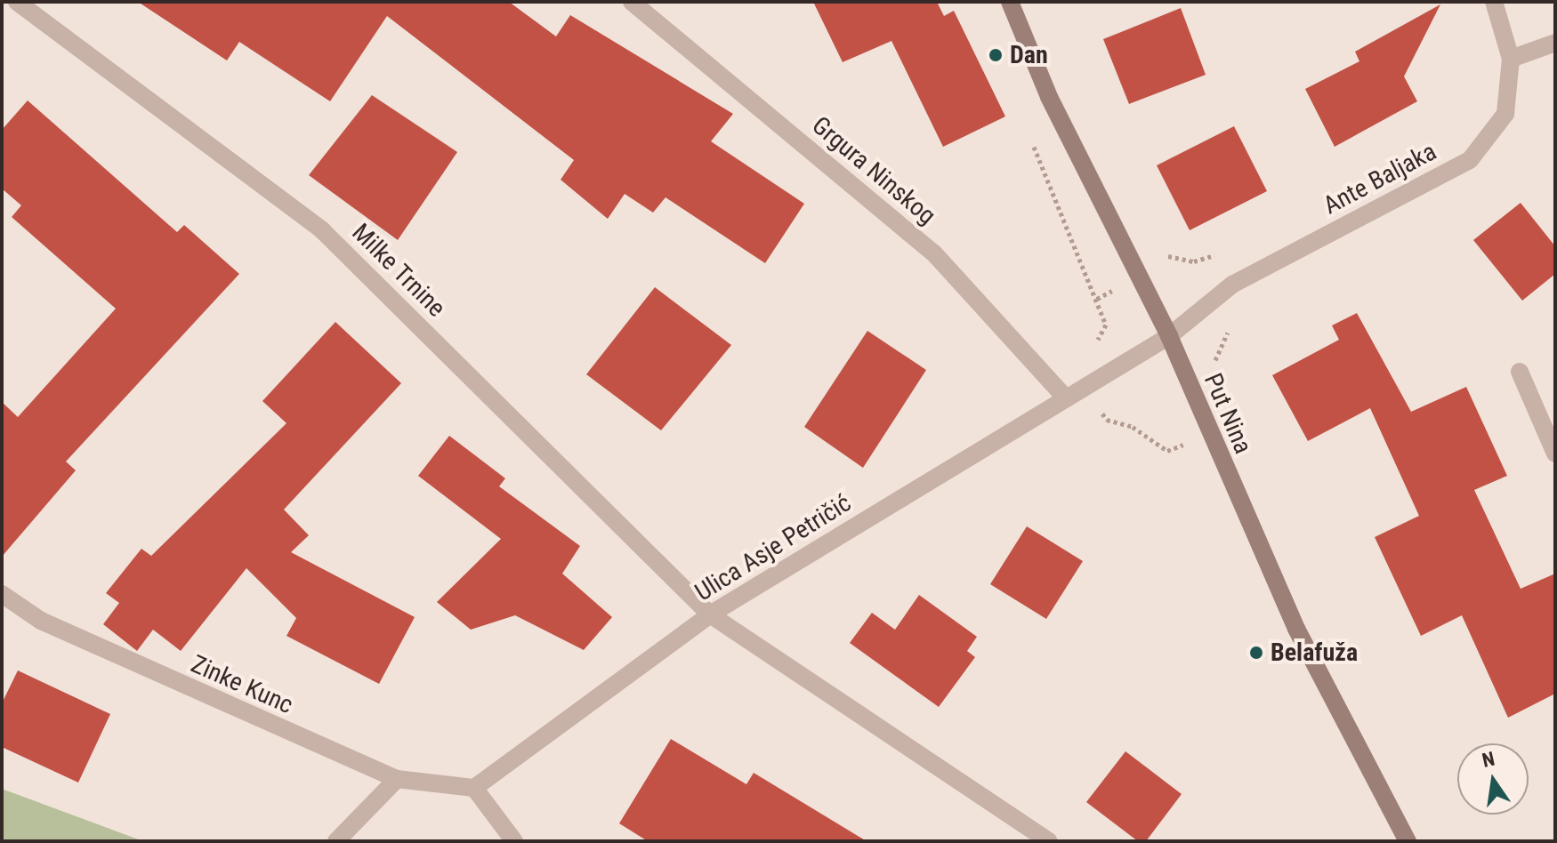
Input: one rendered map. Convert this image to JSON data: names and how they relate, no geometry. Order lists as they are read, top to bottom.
{
  "streets": {
    "main road": ["Put Nina"],
    "street": [
      "Grgura Ninskog",
      "Ante Baljaka",
      "Milke Trnine",
      "Ulica Asje Petričić",
      "Zinke Kunc"
    ]
  },
  "crossings": [
    ["Grgura Ninskog", "Ulica Asje Petričić"],
    ["Ante Baljaka", "Put Nina"],
    ["Ante Baljaka", "Ulica Asje Petričić"],
    ["Milke Trnine", "Ulica Asje Petričić"],
    ["Put Nina", "Ulica Asje Petričić"],
    ["Ulica Asje Petričić", "Zinke Kunc"]
  ],
  "places": ["Dan", "Belafuža"],
  "north": "top"
}
